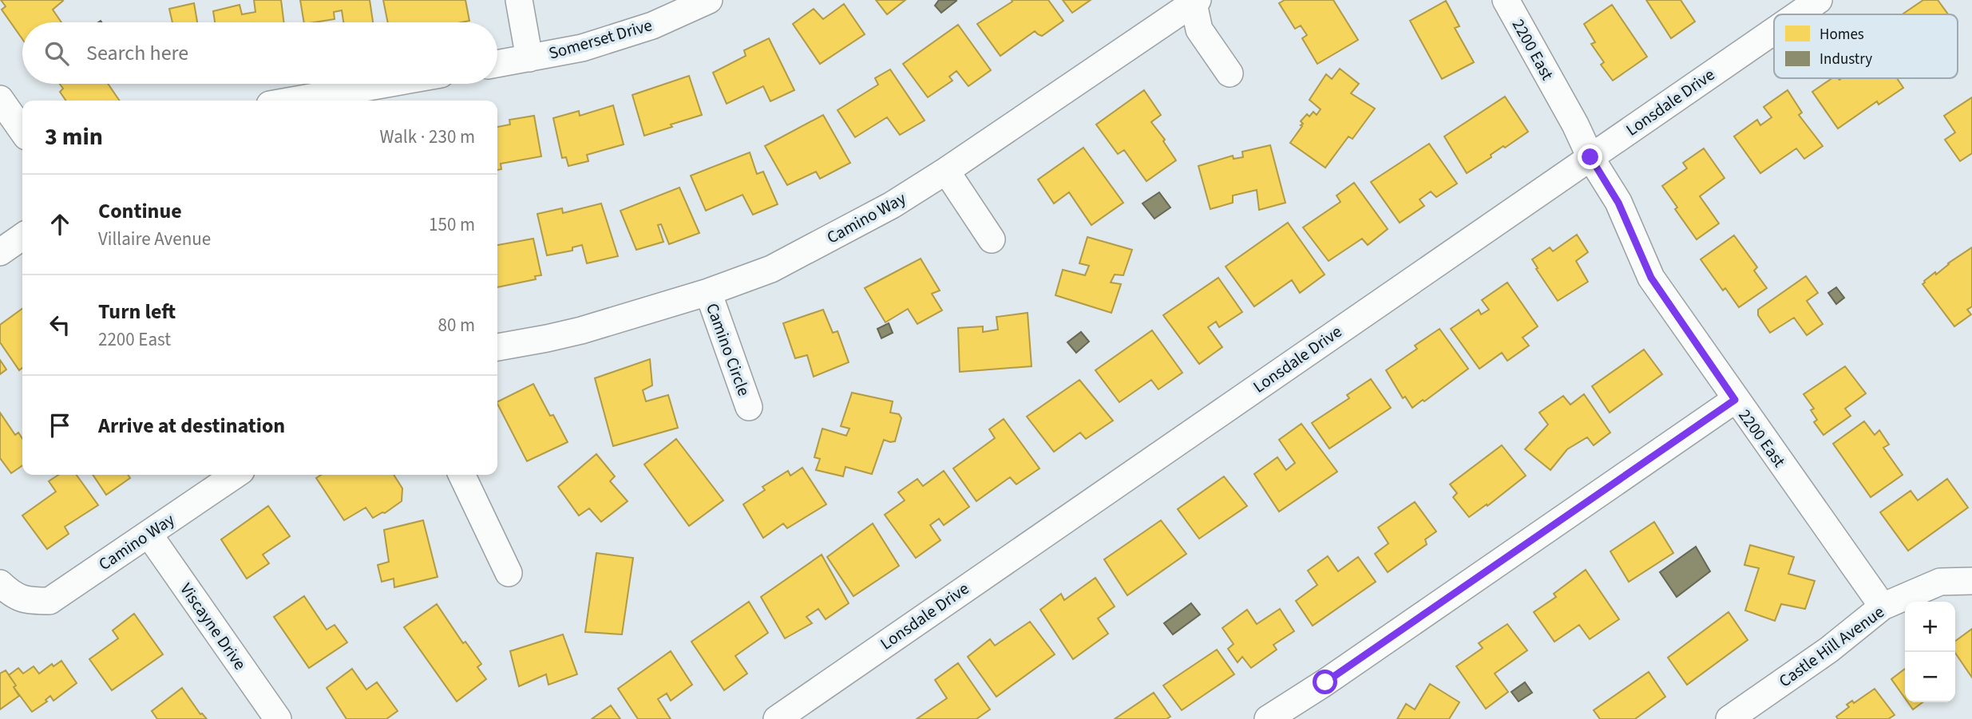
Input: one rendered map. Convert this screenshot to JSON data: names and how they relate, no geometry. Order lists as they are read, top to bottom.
{
  "streets": {
    "street": [
      "Somerset Drive",
      "2200 East",
      "Lonsdale Drive",
      "Camino Way",
      "Camino Circle",
      "Viscayne Drive",
      "Castle Hill Avenue"
    ]
  },
  "crossings": [
    ["2200 East", "Lonsdale Drive"],
    ["2200 East", "Castle Hill Avenue"],
    ["Camino Way", "Camino Circle"],
    ["Camino Way", "Viscayne Drive"]
  ],
  "legend": ["Homes", "Industry"],
  "page": {
    "search": "Search here",
    "heading": ["3 min", "Walk · 230 m"],
    "list": [
      ["Continue", "Villaire Avenue", "150 m"],
      ["Turn left", "2200 East", "80 m"],
      "Arrive at destination"
    ],
    "map_buttons": ["+", "−"]
  }
}
